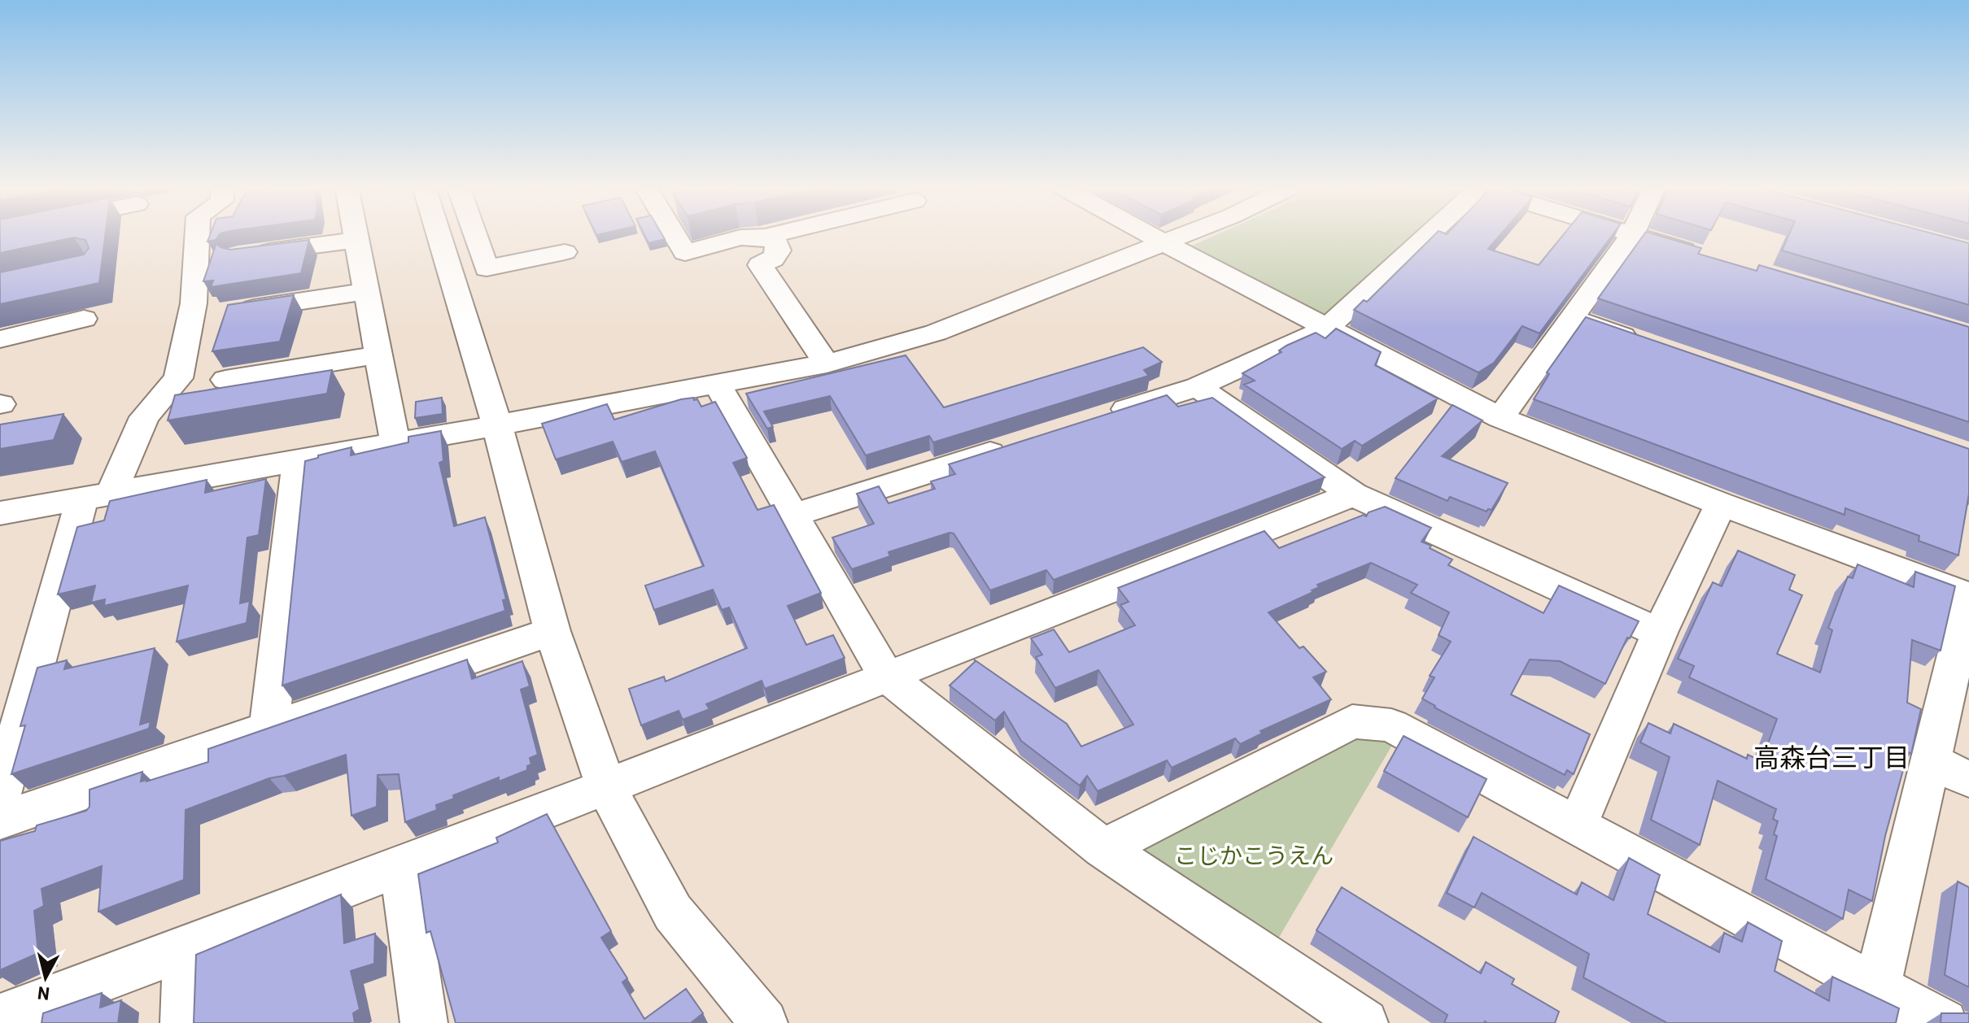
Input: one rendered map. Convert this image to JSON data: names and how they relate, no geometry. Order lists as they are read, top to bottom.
{
  "districts": ["高森台三丁目"],
  "parks": ["こじかこうえん"],
  "north": "bottom"
}
